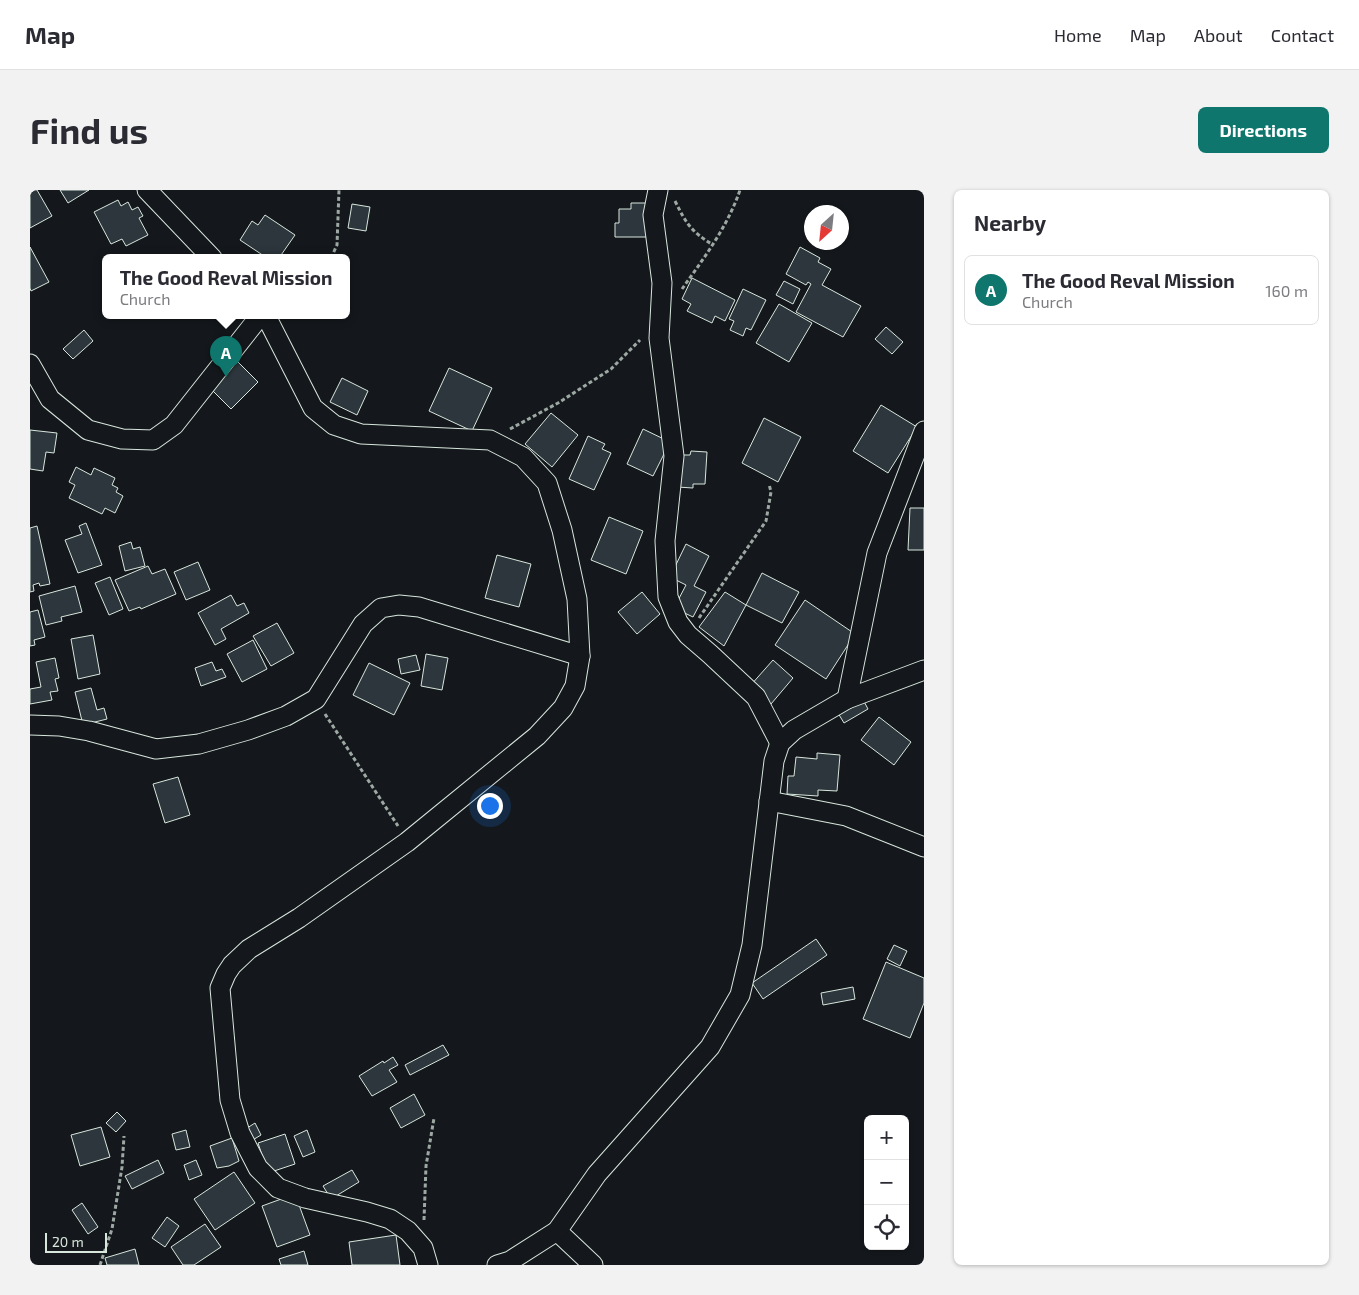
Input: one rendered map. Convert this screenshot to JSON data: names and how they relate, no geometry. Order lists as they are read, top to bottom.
{
  "scale_bar": "20 m",
  "north": "bottom left",
  "page": {
    "header": "Map",
    "nav": [
      "Home",
      "Map",
      "About",
      "Contact"
    ],
    "buttons": "Directions",
    "title": "Find us",
    "heading": "Nearby",
    "popup": ["The Good Reval Mission", "Church"],
    "list": [
      {
        "mark": "A",
        "name": "The Good Reval Mission",
        "note": "Church",
        "value": "160 m"
      }
    ],
    "pins": "A",
    "map_buttons": ["+", "−"],
    "scale": "20 m"
  }
}
